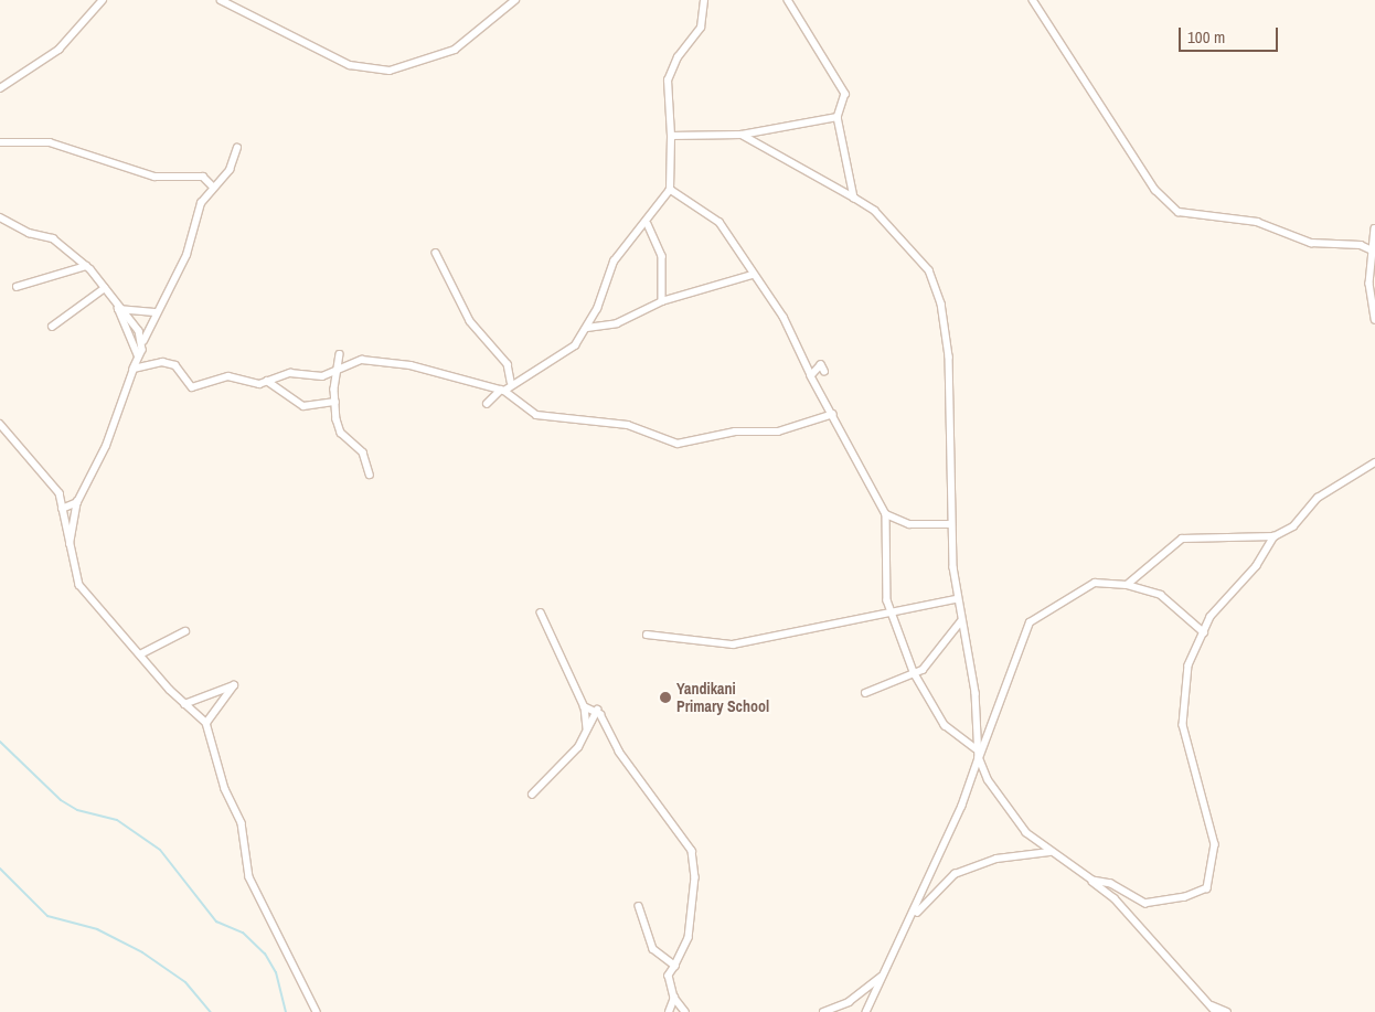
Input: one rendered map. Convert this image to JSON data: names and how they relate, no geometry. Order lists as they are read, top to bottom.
{
  "places": ["Yandikani Primary School"],
  "scale_bar": "100 m"
}
